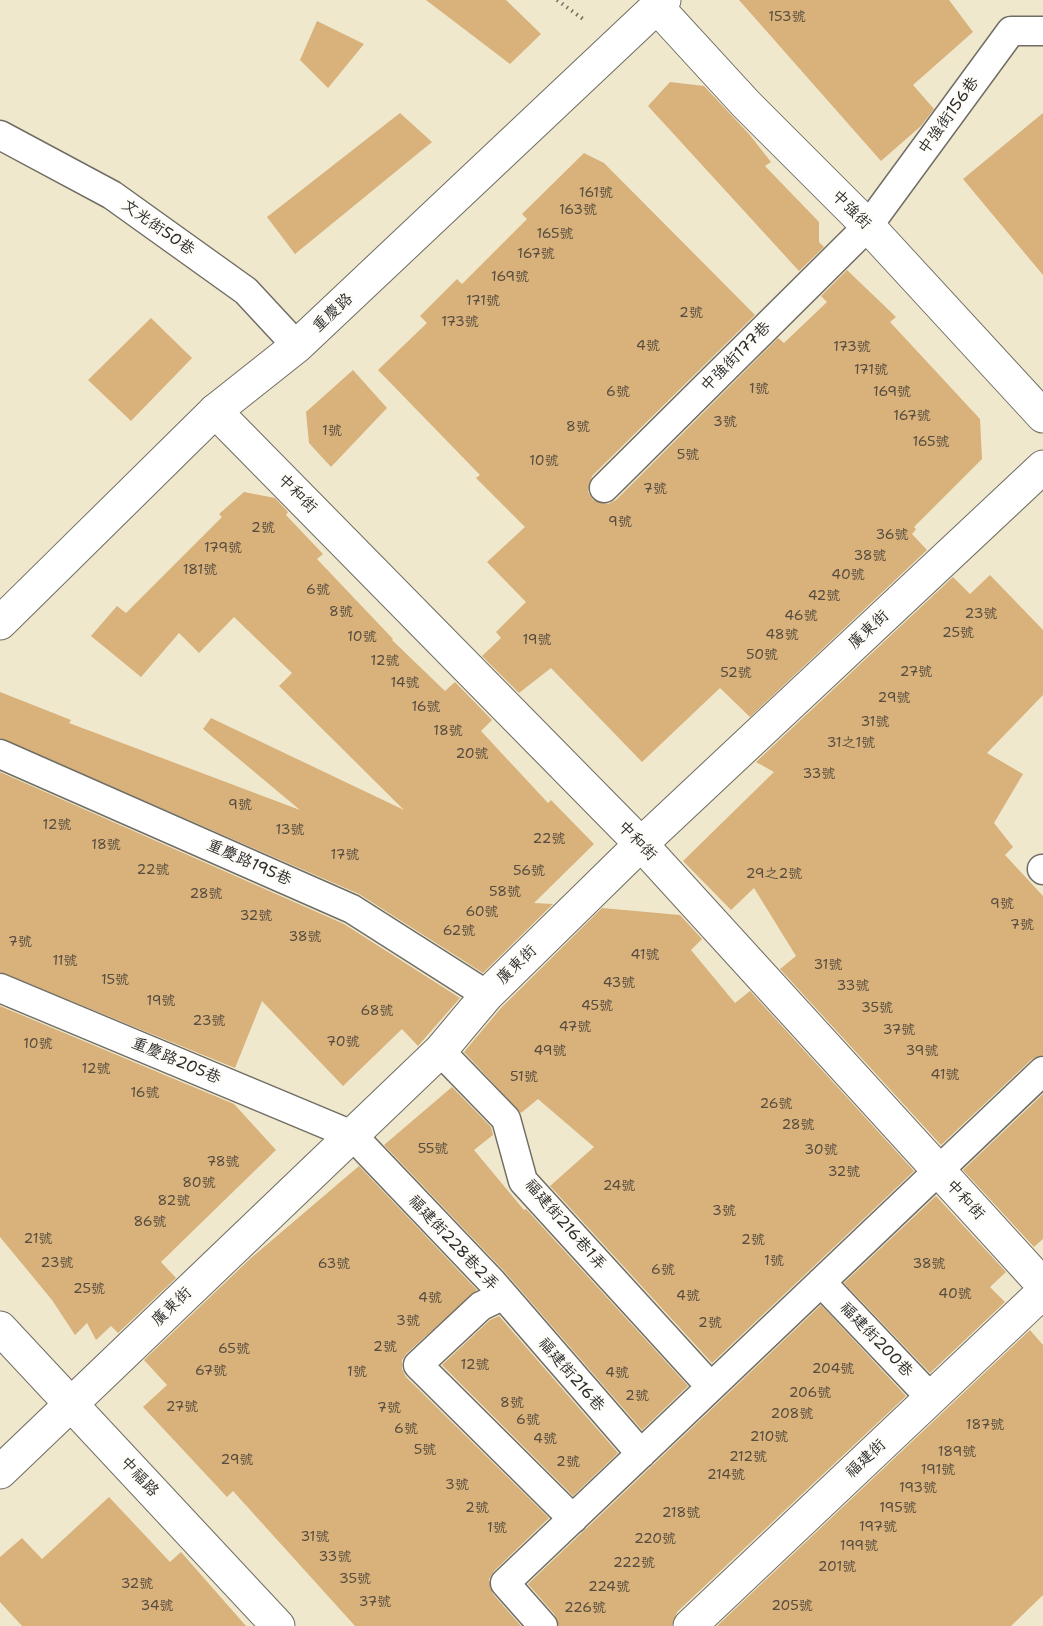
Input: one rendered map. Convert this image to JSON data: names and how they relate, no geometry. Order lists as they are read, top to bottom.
{
  "streets": {
    "street": [
      "中強街",
      "重慶路",
      "中和街",
      "廣東街",
      "福建街",
      "中福路"
    ],
    "lane": [
      "中強街156巷",
      "文光街50巷",
      "中強街177巷",
      "重慶路195巷",
      "重慶路205巷",
      "福建街216巷1弄",
      "福建街228巷2弄",
      "福建街200巷",
      "福建街216巷"
    ]
  },
  "crossings": [
    ["中強街156巷", "中強街"],
    ["中強街156巷", "中強街177巷"],
    ["中強街", "重慶路"],
    ["中強街", "中強街177巷"],
    ["文光街50巷", "重慶路"],
    ["重慶路", "中和街"],
    ["中和街", "廣東街"],
    ["廣東街", "重慶路195巷"],
    ["廣東街", "重慶路205巷"],
    ["廣東街", "福建街216巷1弄"],
    ["廣東街", "福建街228巷2弄"],
    ["廣東街", "中福路"],
    ["重慶路205巷", "福建街228巷2弄"],
    ["福建街228巷2弄", "福建街216巷"],
    ["福建街200巷", "福建街"]
  ],
  "house_numbers": [
    "153號",
    "161號",
    "163號",
    "165號",
    "167號",
    "169號",
    "171號",
    "2號",
    "173號",
    "4號",
    "173號",
    "171號",
    "1號",
    "6號",
    "169號",
    "167號",
    "3號",
    "8號",
    "1號",
    "165號",
    "5號",
    "10號",
    "7號",
    "9號",
    "2號",
    "36號",
    "179號",
    "38號",
    "181號",
    "40號",
    "6號",
    "42號",
    "8號",
    "23號",
    "46號",
    "25號",
    "48號",
    "10號",
    "19號",
    "50號",
    "12號",
    "27號",
    "52號",
    "14號",
    "29號",
    "16號",
    "31號",
    "18號",
    "31之1號",
    "20號",
    "33號",
    "9號",
    "12號",
    "13號",
    "22號",
    "18號",
    "17號",
    "22號",
    "56號",
    "29之2號",
    "58號",
    "28號",
    "9號",
    "60號",
    "32號",
    "7號",
    "62號",
    "38號",
    "7號",
    "41號",
    "11號",
    "31號",
    "15號",
    "43號",
    "33號",
    "19號",
    "45號",
    "35號",
    "68號",
    "23號",
    "47號",
    "37號",
    "70號",
    "10號",
    "49號",
    "39號",
    "12號",
    "41號",
    "51號",
    "16號",
    "26號",
    "28號",
    "55號",
    "30號",
    "78號",
    "32號",
    "80號",
    "24號",
    "82號",
    "3號",
    "86號",
    "21號",
    "2號",
    "1號",
    "23號",
    "63號",
    "38號",
    "6號",
    "25號",
    "40號",
    "4號",
    "4號",
    "3號",
    "2號",
    "2號",
    "65號",
    "12號",
    "204號",
    "67號",
    "1號",
    "4號",
    "206號",
    "2號",
    "8號",
    "27號",
    "7號",
    "208號",
    "6號",
    "187號",
    "6號",
    "210號",
    "4號",
    "5號",
    "189號",
    "212號",
    "29號",
    "2號",
    "191號",
    "214號",
    "3號",
    "193號",
    "2號",
    "195號",
    "218號",
    "197號",
    "1號",
    "31號",
    "220號",
    "199號",
    "33號",
    "222號",
    "201號",
    "35號",
    "32號",
    "224號",
    "37號",
    "34號",
    "205號",
    "226號"
  ]
}
